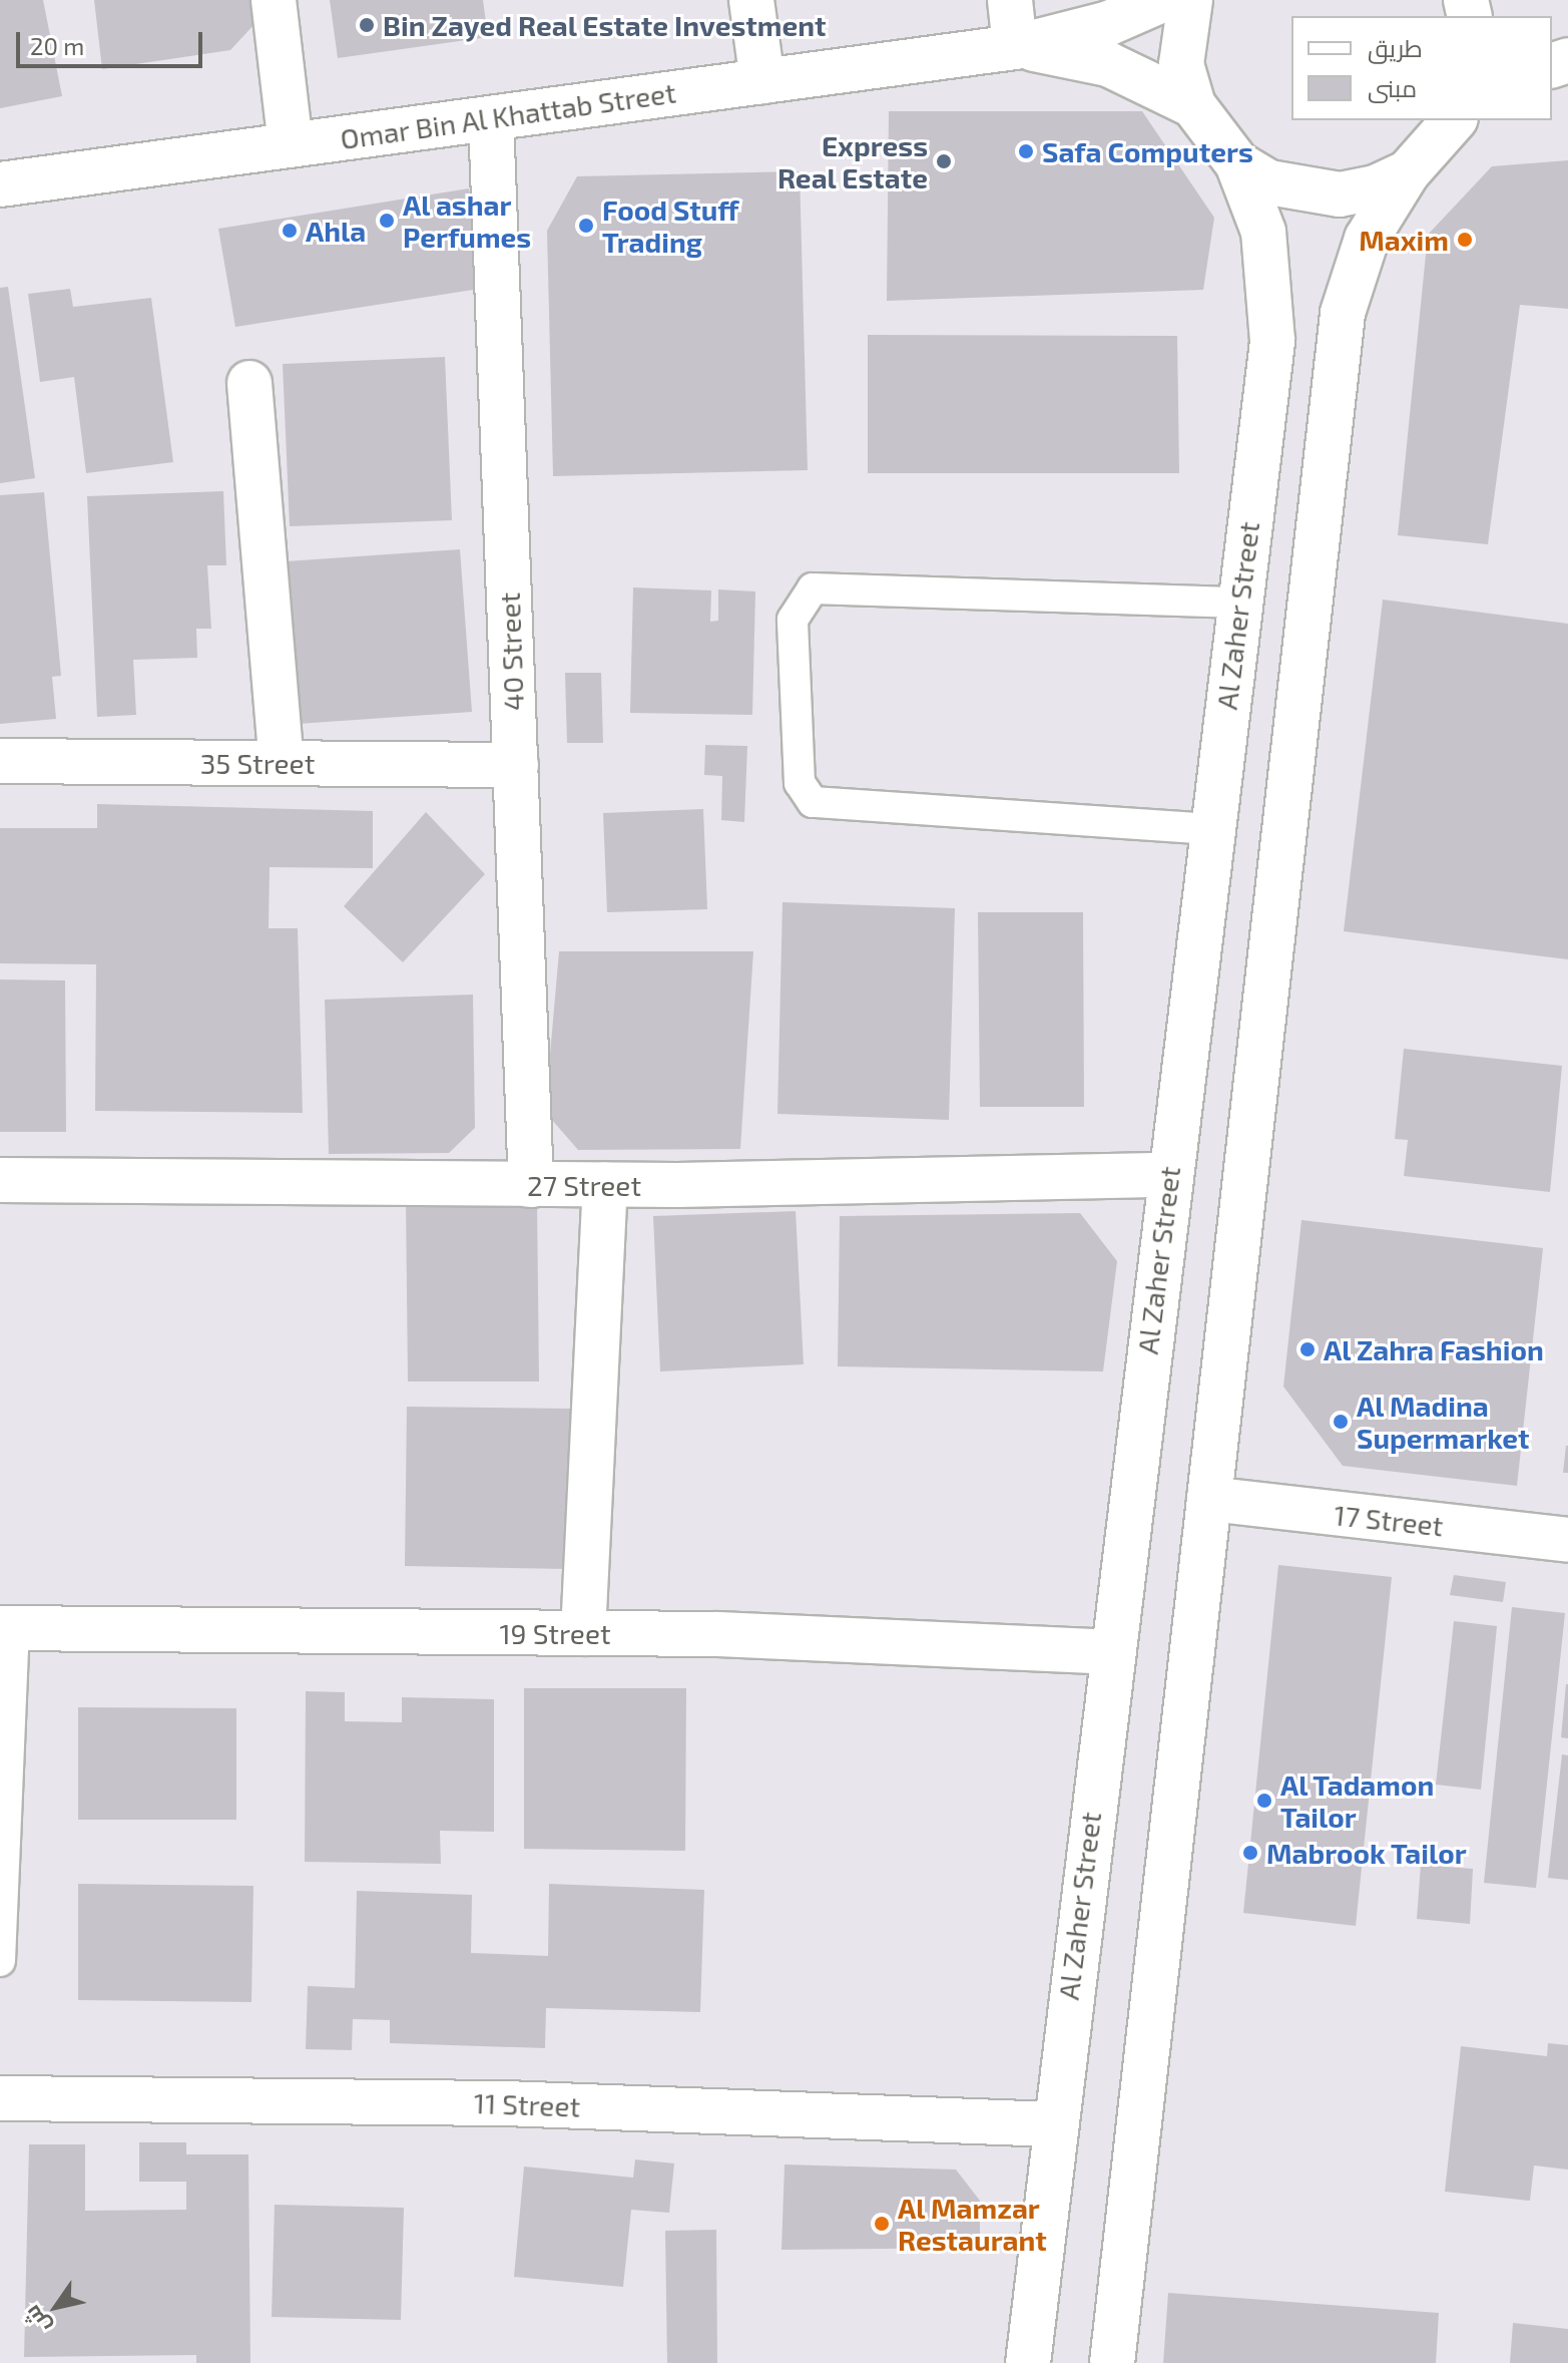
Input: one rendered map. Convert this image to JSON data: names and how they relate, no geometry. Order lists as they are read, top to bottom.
{
  "streets": {
    "street": [
      "Omar Bin Al Khattab Street",
      "Al Zaher Street",
      "40 Street",
      "35 Street",
      "27 Street",
      "17 Street",
      "19 Street",
      "11 Street"
    ]
  },
  "crossings": [
    ["Omar Bin Al Khattab Street", "40 Street"],
    ["Al Zaher Street", "27 Street"],
    ["Al Zaher Street", "19 Street"],
    ["Al Zaher Street", "11 Street"],
    ["40 Street", "35 Street"],
    ["40 Street", "27 Street"]
  ],
  "places": [
    "Bin Zayed Real Estate Investment",
    "Safa Computers",
    "Express Real Estate",
    "Al ashar Perfumes",
    "Food Stuff Trading",
    "Ahla",
    "Maxim",
    "Al Zahra Fashion",
    "Al Madina Supermarket",
    "Al Tadamon Tailor",
    "Mabrook Tailor",
    "Al Mamzar Restaurant"
  ],
  "legend": ["طريق", "مبنى"],
  "scale_bar": "20 m",
  "north": "bottom left"
}
